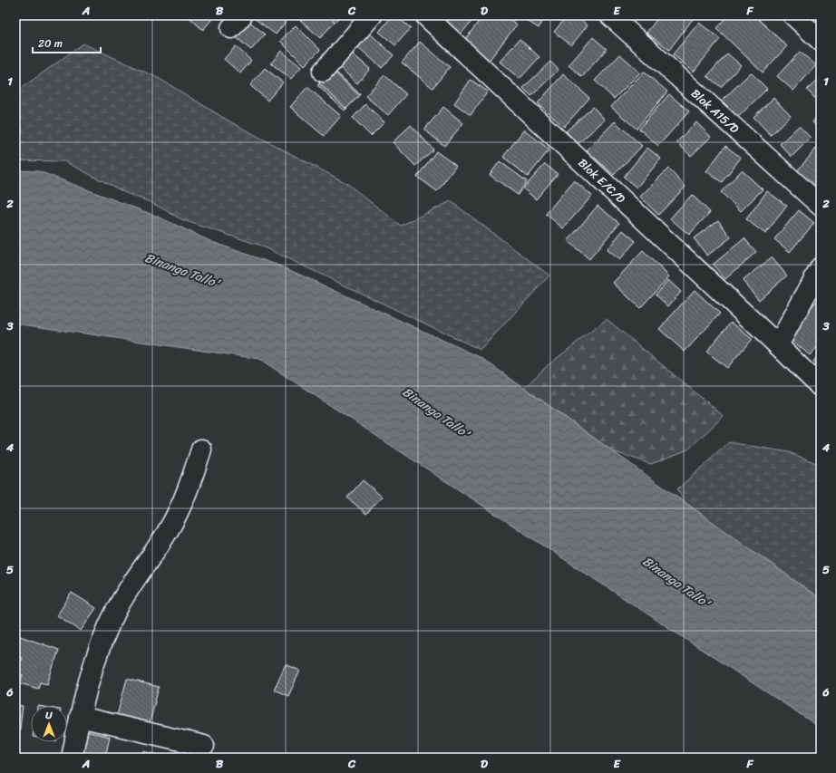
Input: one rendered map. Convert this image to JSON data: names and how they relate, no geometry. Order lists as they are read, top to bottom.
{
  "streets": {
    "street": ["Blok A15/D", "Blok E/C/D"]
  },
  "water": ["Binanga Tallo'"],
  "scale_bar": "20 m",
  "north": "top",
  "grid": {
    "columns": [
      "A",
      "B",
      "C",
      "D",
      "E",
      "F"
    ],
    "rows": [
      "1",
      "2",
      "3",
      "4",
      "5",
      "6"
    ]
  }
}
